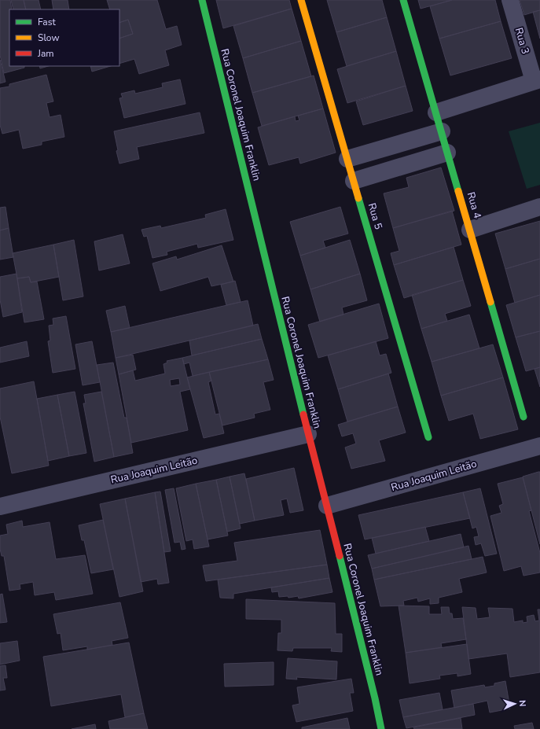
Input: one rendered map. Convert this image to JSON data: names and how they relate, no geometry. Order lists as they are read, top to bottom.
{
  "streets": {
    "street": [
      "Rua 3",
      "Rua Coronel Joaquim Franklin",
      "Rua 4",
      "Rua 5",
      "Rua Joaquim Leitão"
    ]
  },
  "crossings": [
    ["Rua Coronel Joaquim Franklin", "Rua Joaquim Leitão"]
  ],
  "legend": ["Fast", "Slow", "Jam"],
  "north": "right"
}
